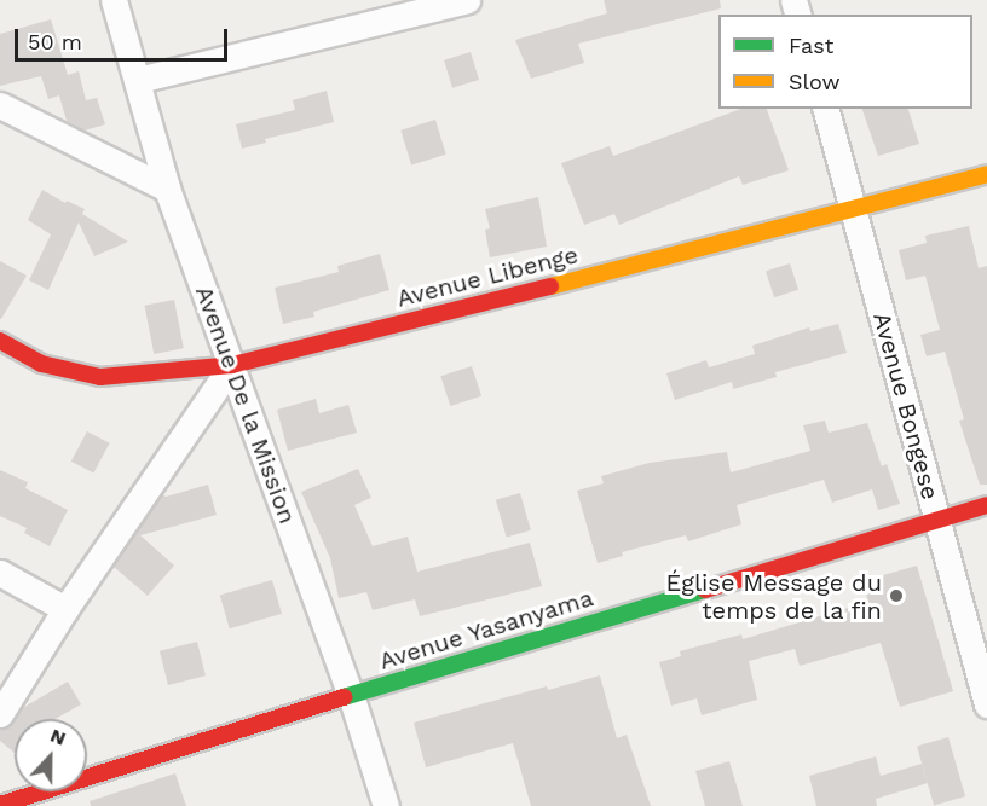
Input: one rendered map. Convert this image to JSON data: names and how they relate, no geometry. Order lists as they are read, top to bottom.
{
  "streets": {
    "street": [
      "Avenue Libenge",
      "Avenue De la Mission",
      "Avenue Bongese",
      "Avenue Yasanyama"
    ]
  },
  "crossings": [
    ["Avenue Libenge", "Avenue De la Mission"],
    ["Avenue Libenge", "Avenue Bongese"],
    ["Avenue De la Mission", "Avenue Yasanyama"],
    ["Avenue Bongese", "Avenue Yasanyama"]
  ],
  "places": ["Église Message du temps de la fin"],
  "legend": ["Fast", "Slow"],
  "scale_bar": "50 m",
  "north": "top"
}
